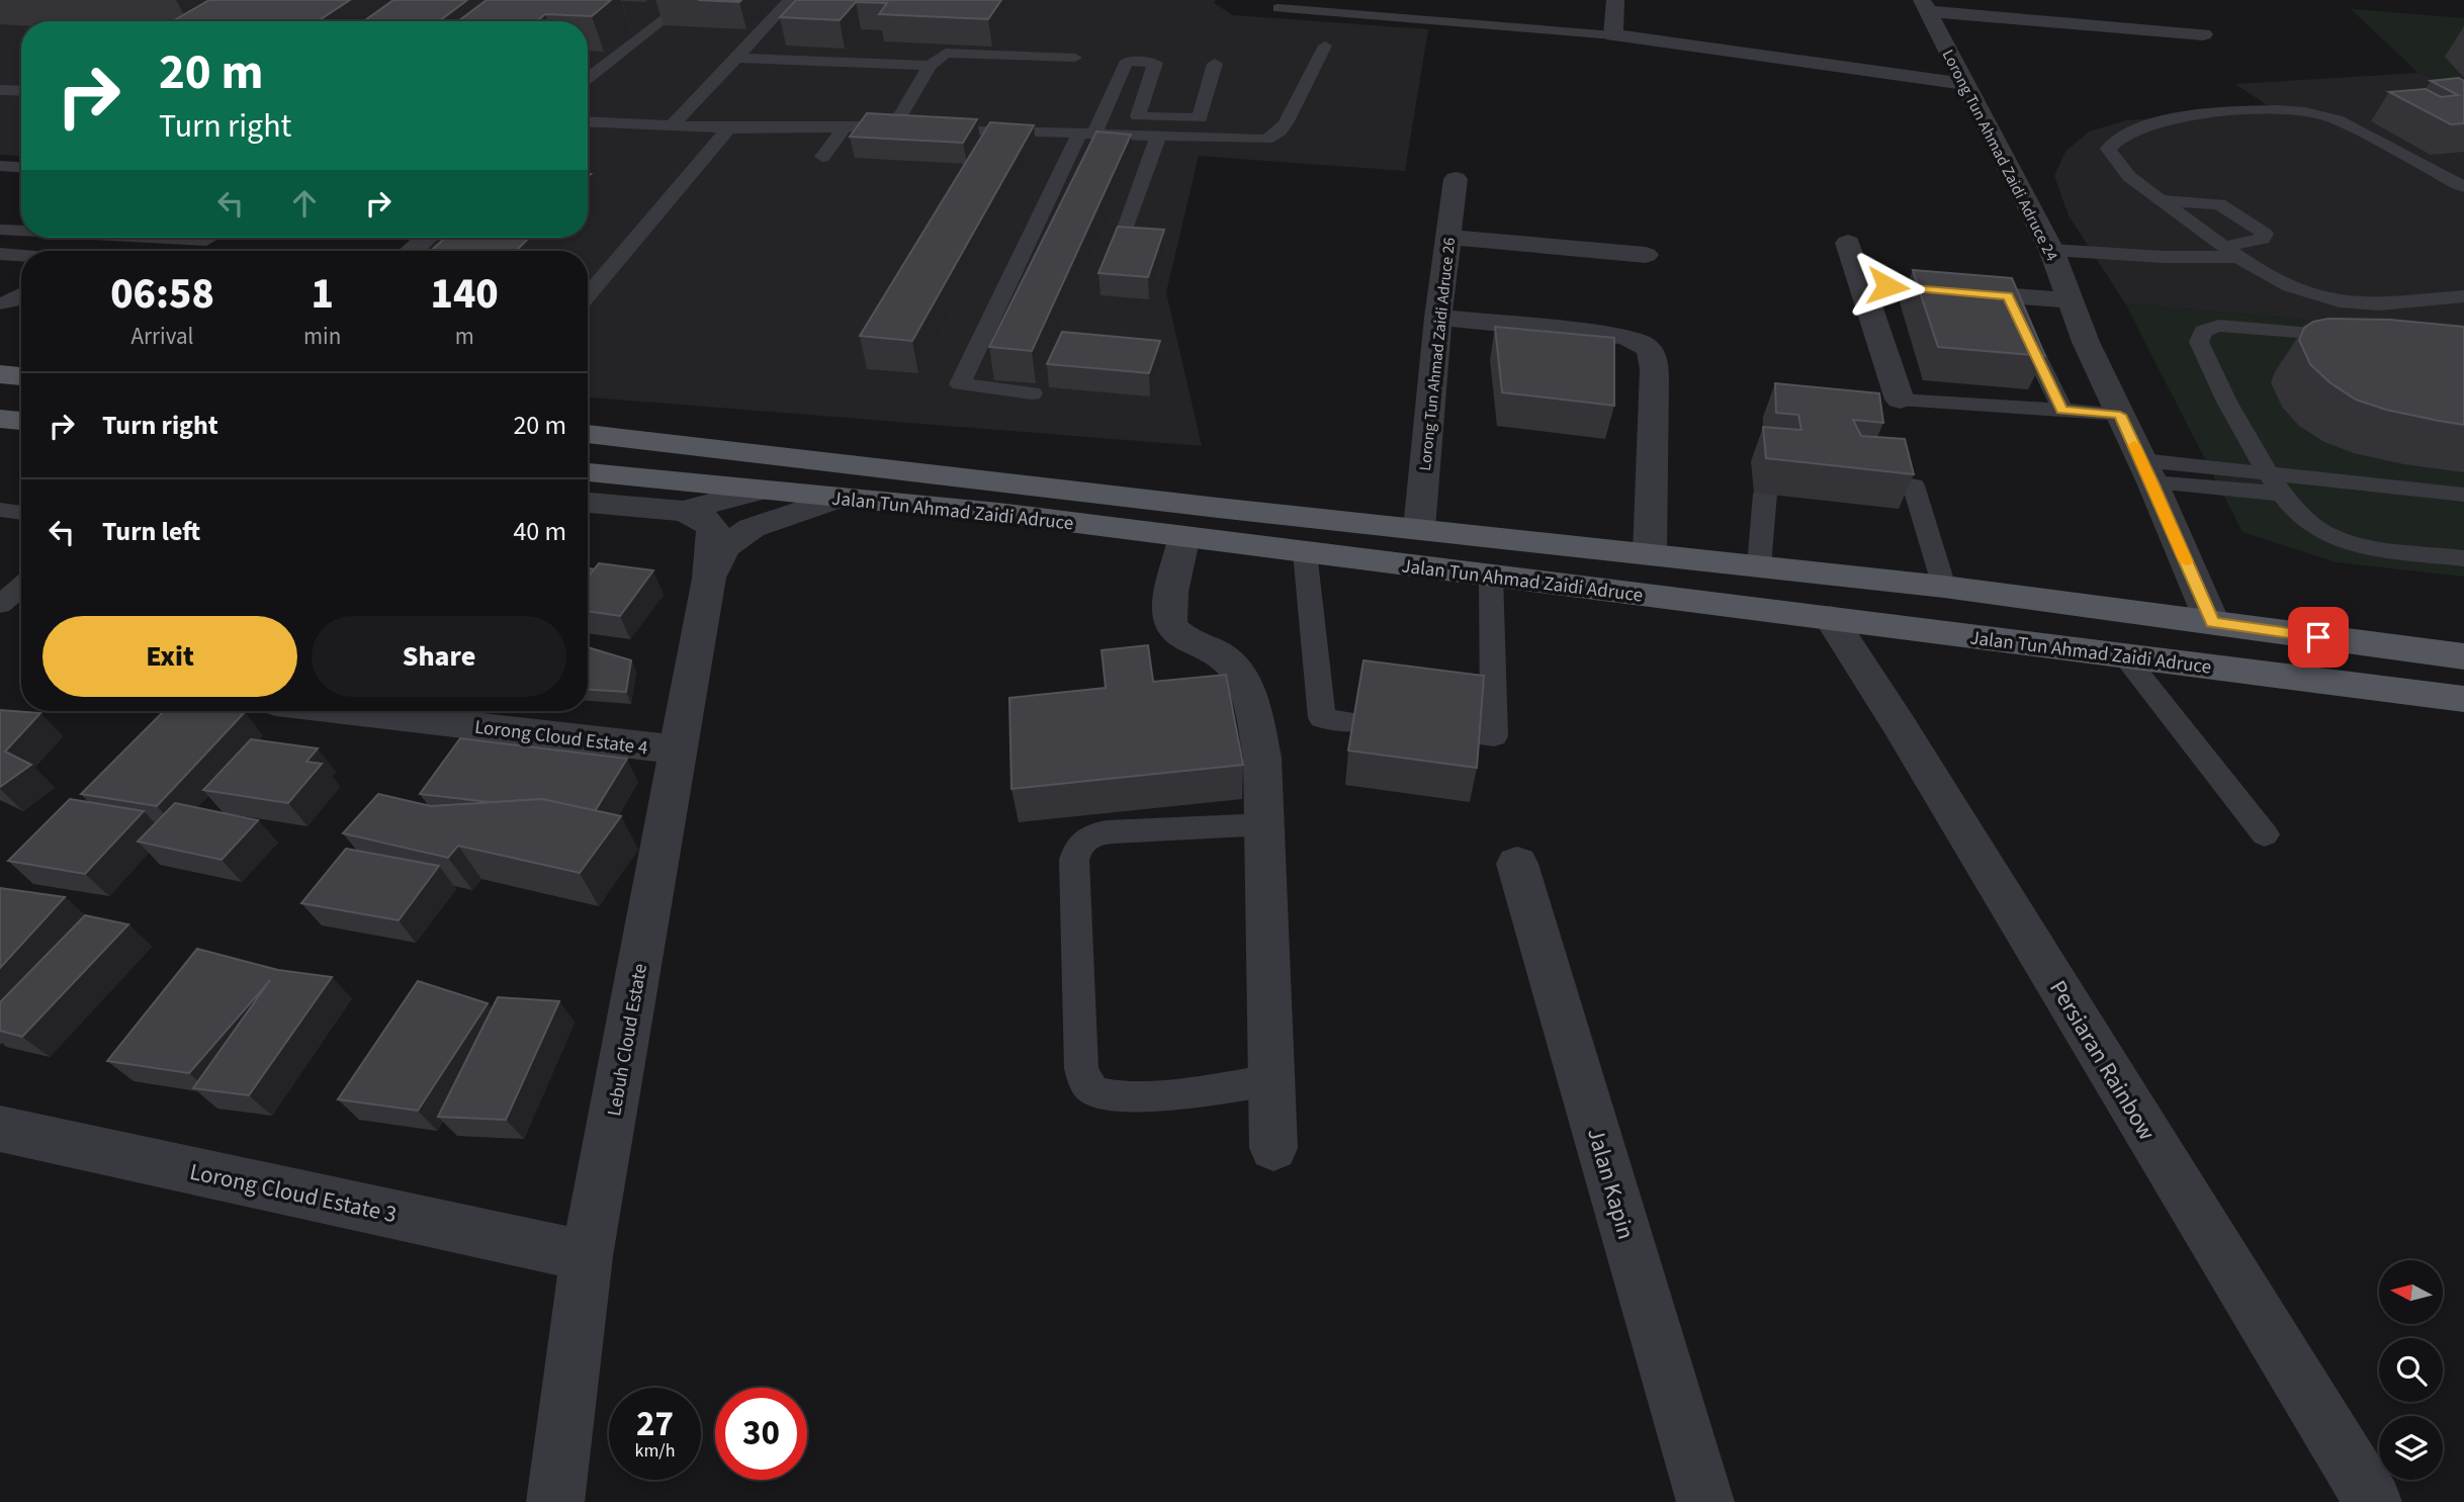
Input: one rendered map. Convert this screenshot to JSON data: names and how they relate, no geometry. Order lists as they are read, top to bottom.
{
  "streets": {
    "main road": ["Jalan Tun Ahmad Zaidi Adruce"],
    "street": [
      "Lorong Tun Ahmad Zaidi Adruce 24",
      "Lorong Tun Ahmad Zaidi Adruce 26",
      "Lorong Cloud Estate 4",
      "Lebuh Cloud Estate",
      "Persiaran Rainbow",
      "Jalan Kapin",
      "Lorong Cloud Estate 3"
    ]
  },
  "crossings": [
    ["Lorong Tun Ahmad Zaidi Adruce 24", "Jalan Tun Ahmad Zaidi Adruce"],
    ["Lorong Tun Ahmad Zaidi Adruce 26", "Jalan Tun Ahmad Zaidi Adruce"],
    ["Jalan Tun Ahmad Zaidi Adruce", "Persiaran Rainbow"],
    ["Lorong Cloud Estate 4", "Lebuh Cloud Estate"],
    ["Lebuh Cloud Estate", "Lorong Cloud Estate 3"]
  ],
  "north": "left",
  "page": {
    "turn": ["20 m", "Turn right"],
    "eta": [
      "06:58",
      "Arrival",
      "1",
      "min",
      "140",
      "m"
    ],
    "list": [
      {
        "name": "Turn right",
        "value": "20 m"
      },
      {
        "name": "Turn left",
        "value": "40 m"
      }
    ],
    "buttons": ["Exit", "Share"],
    "speed": "27 km/h",
    "limit": "30"
  }
}
